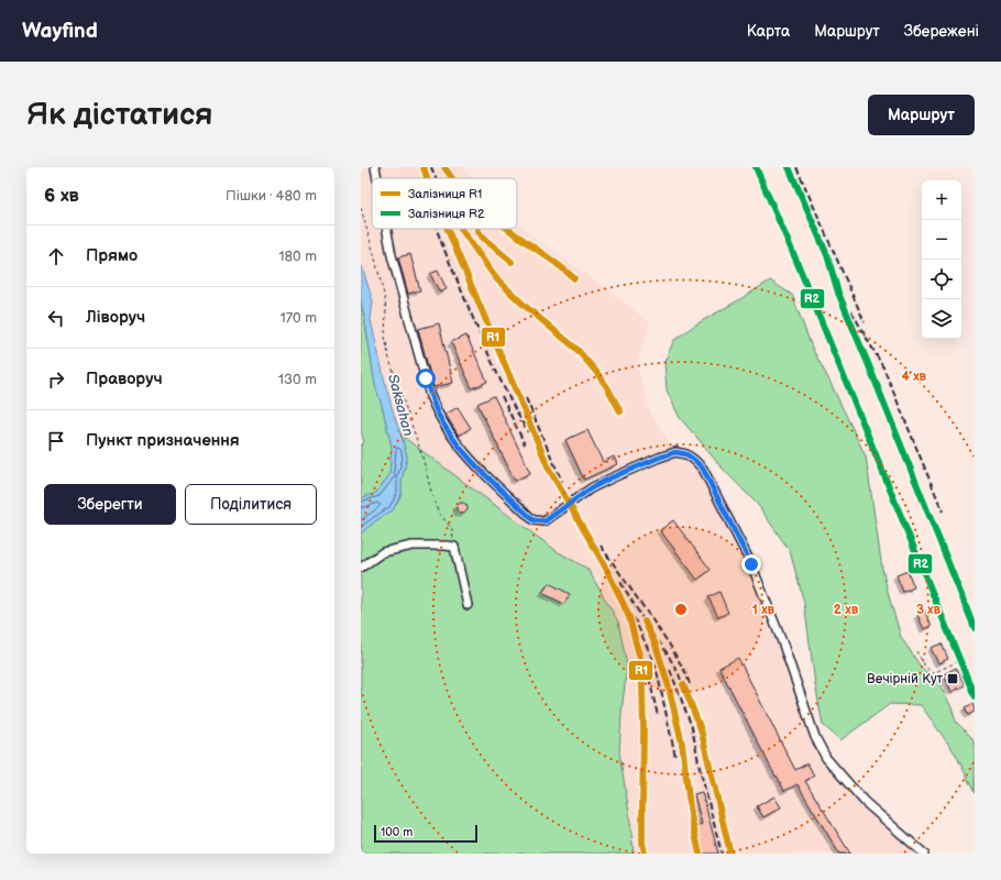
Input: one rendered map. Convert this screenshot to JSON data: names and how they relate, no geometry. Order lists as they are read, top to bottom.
{
  "water": ["Saksahan"],
  "places": {
    "transit": ["Вечірній Кут"]
  },
  "lines": ["rail line R1", "rail line R2"],
  "legend": ["Залізниця R1", "Залізниця R2"],
  "scale_bar": "100 m",
  "page": {
    "header": "Wayfind",
    "nav": ["Карта", "Маршрут", "Збережені"],
    "buttons": [
      "Маршрут",
      ["Зберегти", "Поділитися"]
    ],
    "title": "Як дістатися",
    "heading": ["6 хв", "Пішки · 480 m"],
    "map_buttons": ["+", "−"],
    "list": [
      ["Прямо", "180 m"],
      ["Ліворуч", "170 m"],
      ["Праворуч", "130 m"],
      "Пункт призначення"
    ],
    "scale": "100 m"
  },
  "rings": [
    "4 хв",
    "1 хв",
    "2 хв",
    "3 хв"
  ]
}
